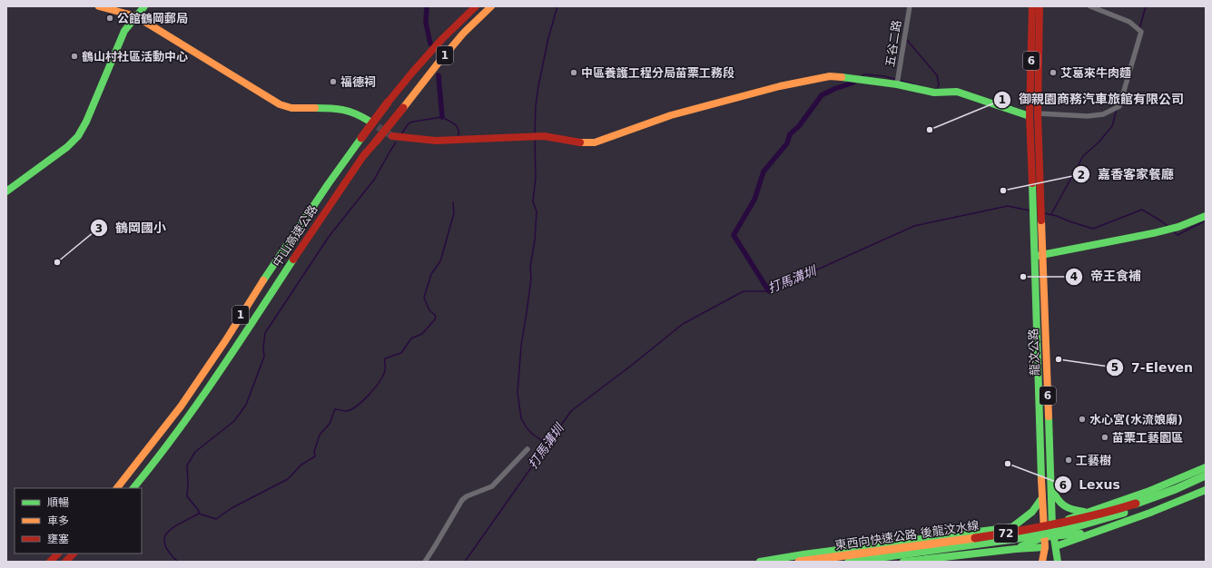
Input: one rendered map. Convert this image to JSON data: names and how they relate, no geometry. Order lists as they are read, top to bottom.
{
  "streets": {
    "main road": [
      "1",
      "6",
      "中山高速公路",
      "龍汶公路",
      "72",
      "東西向快速公路 後龍汶水線"
    ],
    "street": ["五谷二路"]
  },
  "crossings": [
    ["6", "龍汶公路"]
  ],
  "water": ["打馬溝圳"],
  "places": [
    "公館鶴岡郵局",
    "鶴山村社區活動中心",
    "中區養護工程分局苗栗工務段",
    "艾葛來牛肉麵",
    "福德祠",
    "御親園商務汽車旅館有限公司",
    "嘉香客家餐廳",
    "鶴岡國小",
    "帝王食補",
    "7-Eleven",
    "水心宮(水流娘廟)",
    "苗栗工藝園區",
    "工藝樹",
    "Lexus"
  ],
  "legend": ["順暢", "車多", "壅塞"]
}
